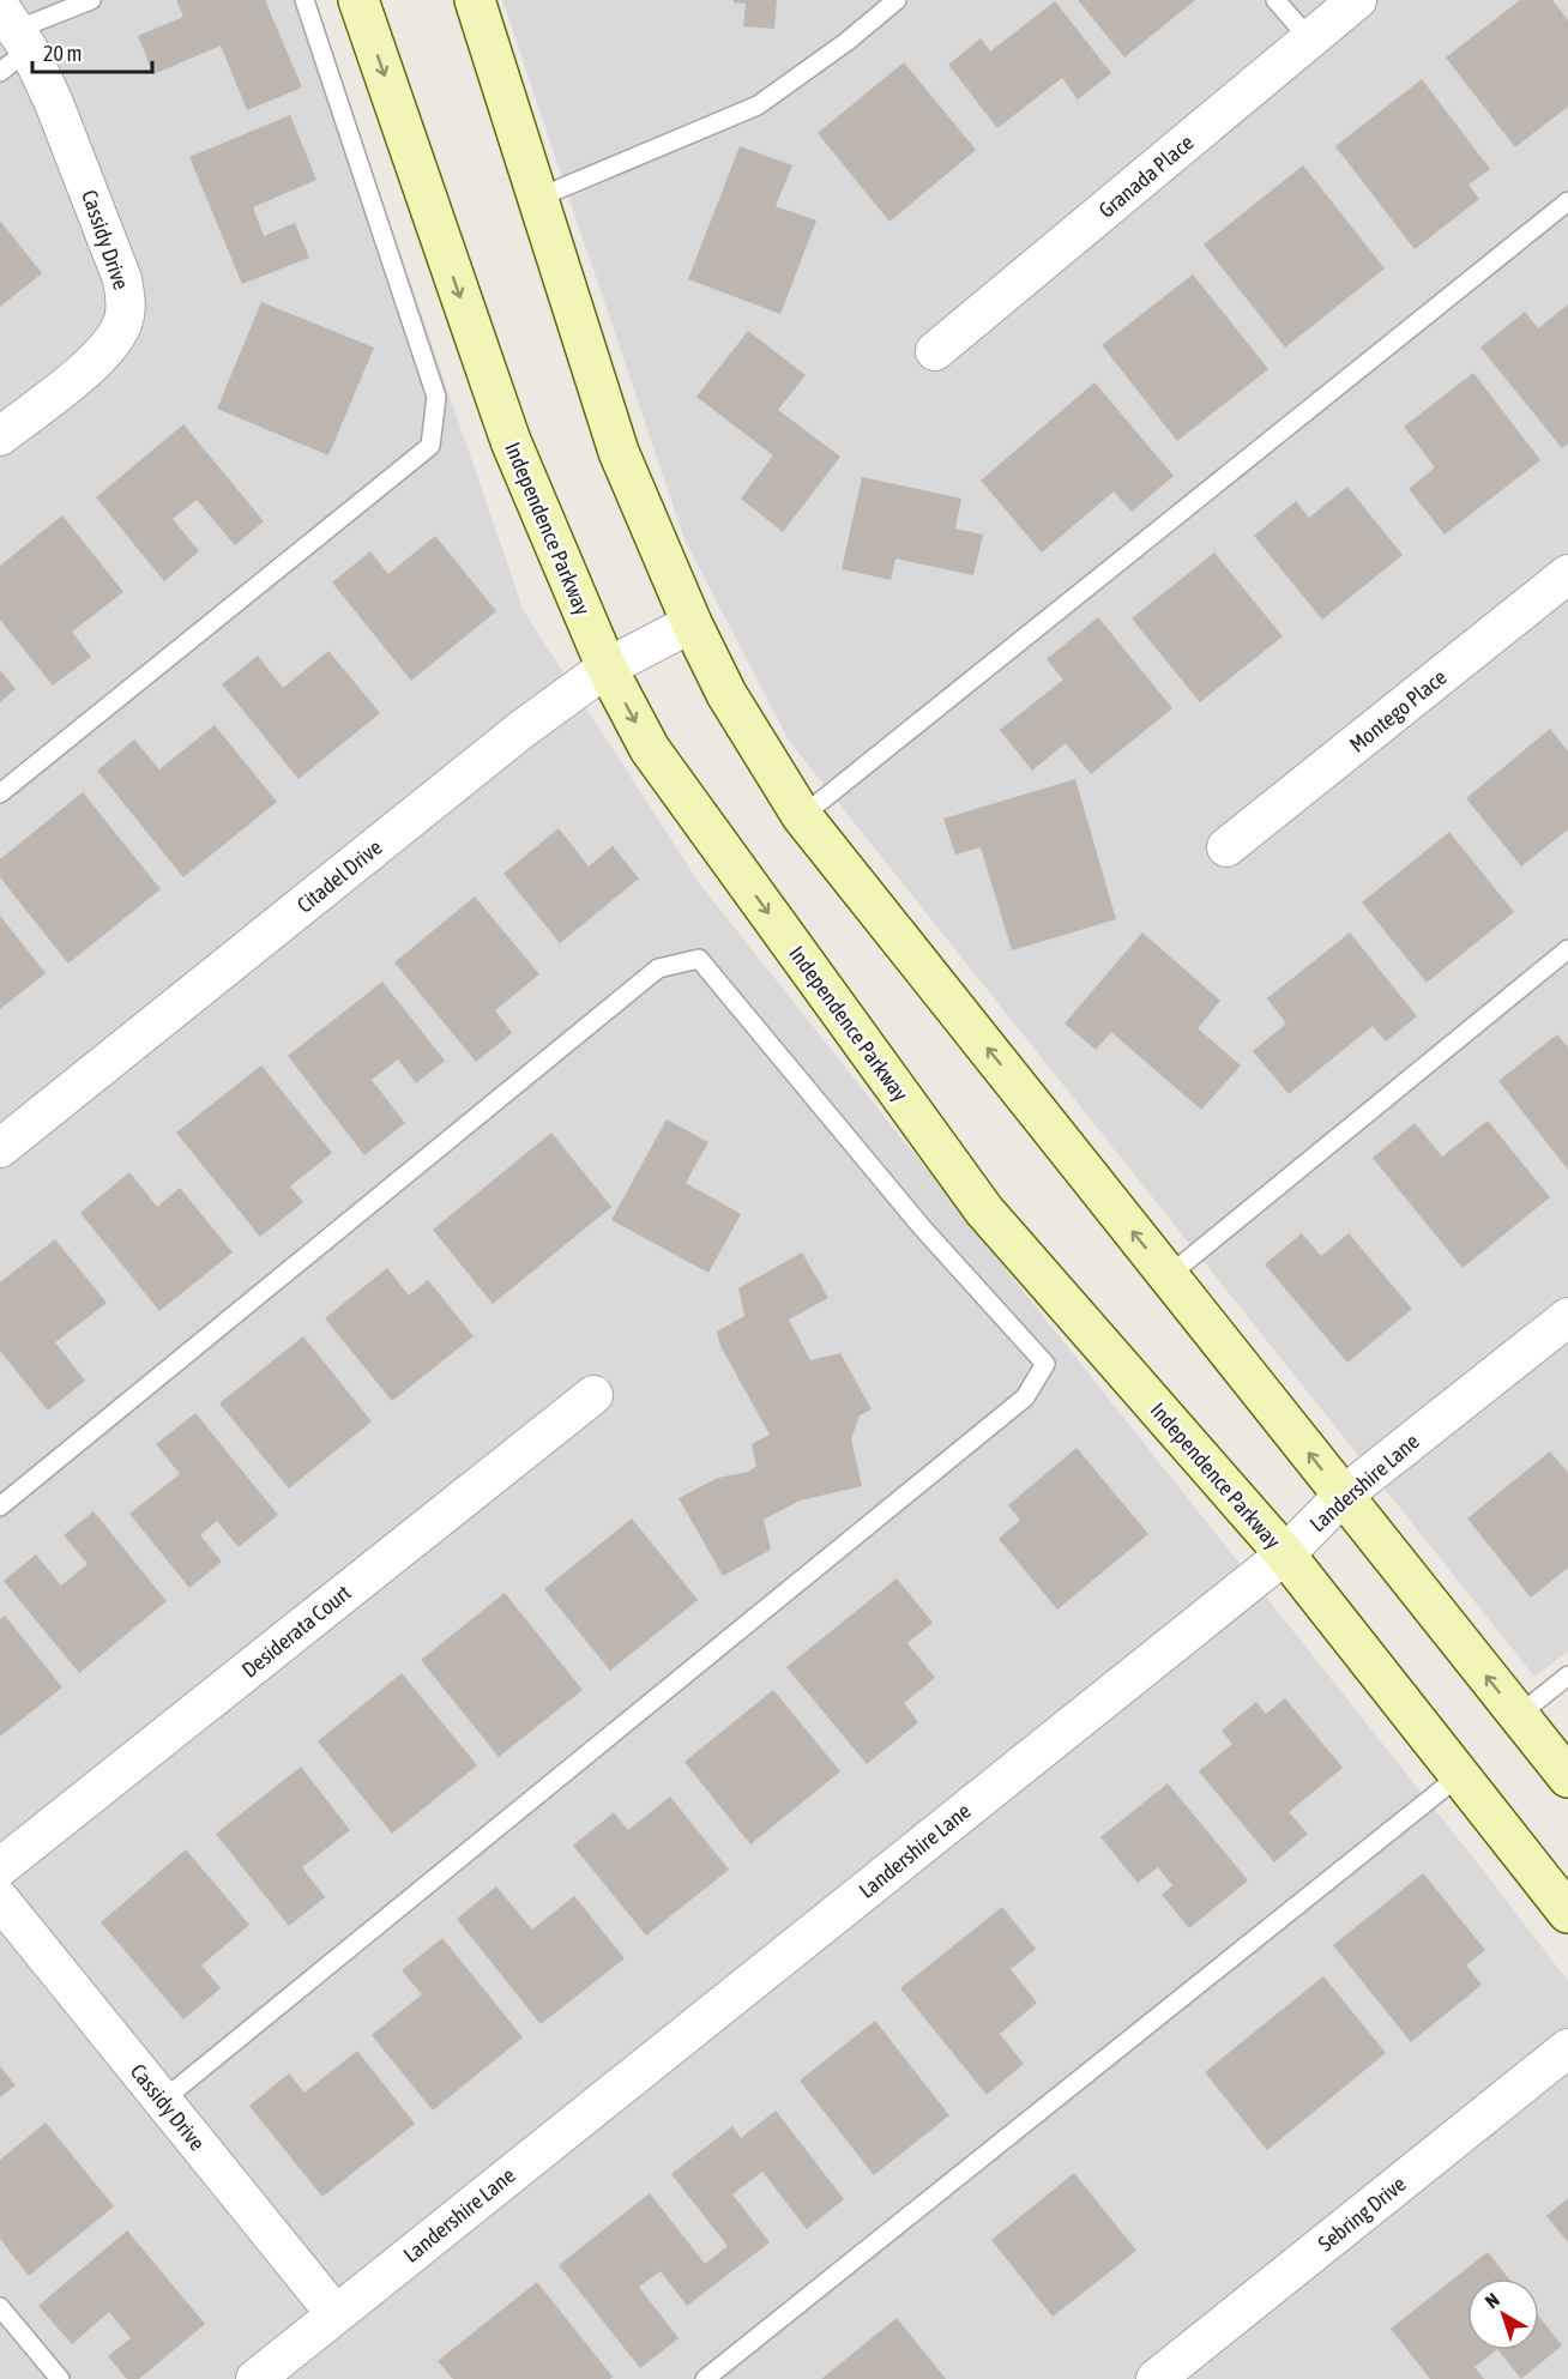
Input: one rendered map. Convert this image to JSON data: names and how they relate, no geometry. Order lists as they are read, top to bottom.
{
  "streets": {
    "main road": ["Independence Parkway"],
    "street": [
      "Granada Place",
      "Cassidy Drive",
      "Montego Place",
      "Citadel Drive",
      "Landershire Lane",
      "Desiderata Court",
      "Sebring Drive"
    ]
  },
  "crossings": [
    ["Cassidy Drive", "Landershire Lane"],
    ["Independence Parkway", "Citadel Drive"],
    ["Independence Parkway", "Landershire Lane"]
  ],
  "scale_bar": "20 m",
  "north": "top left"
}
